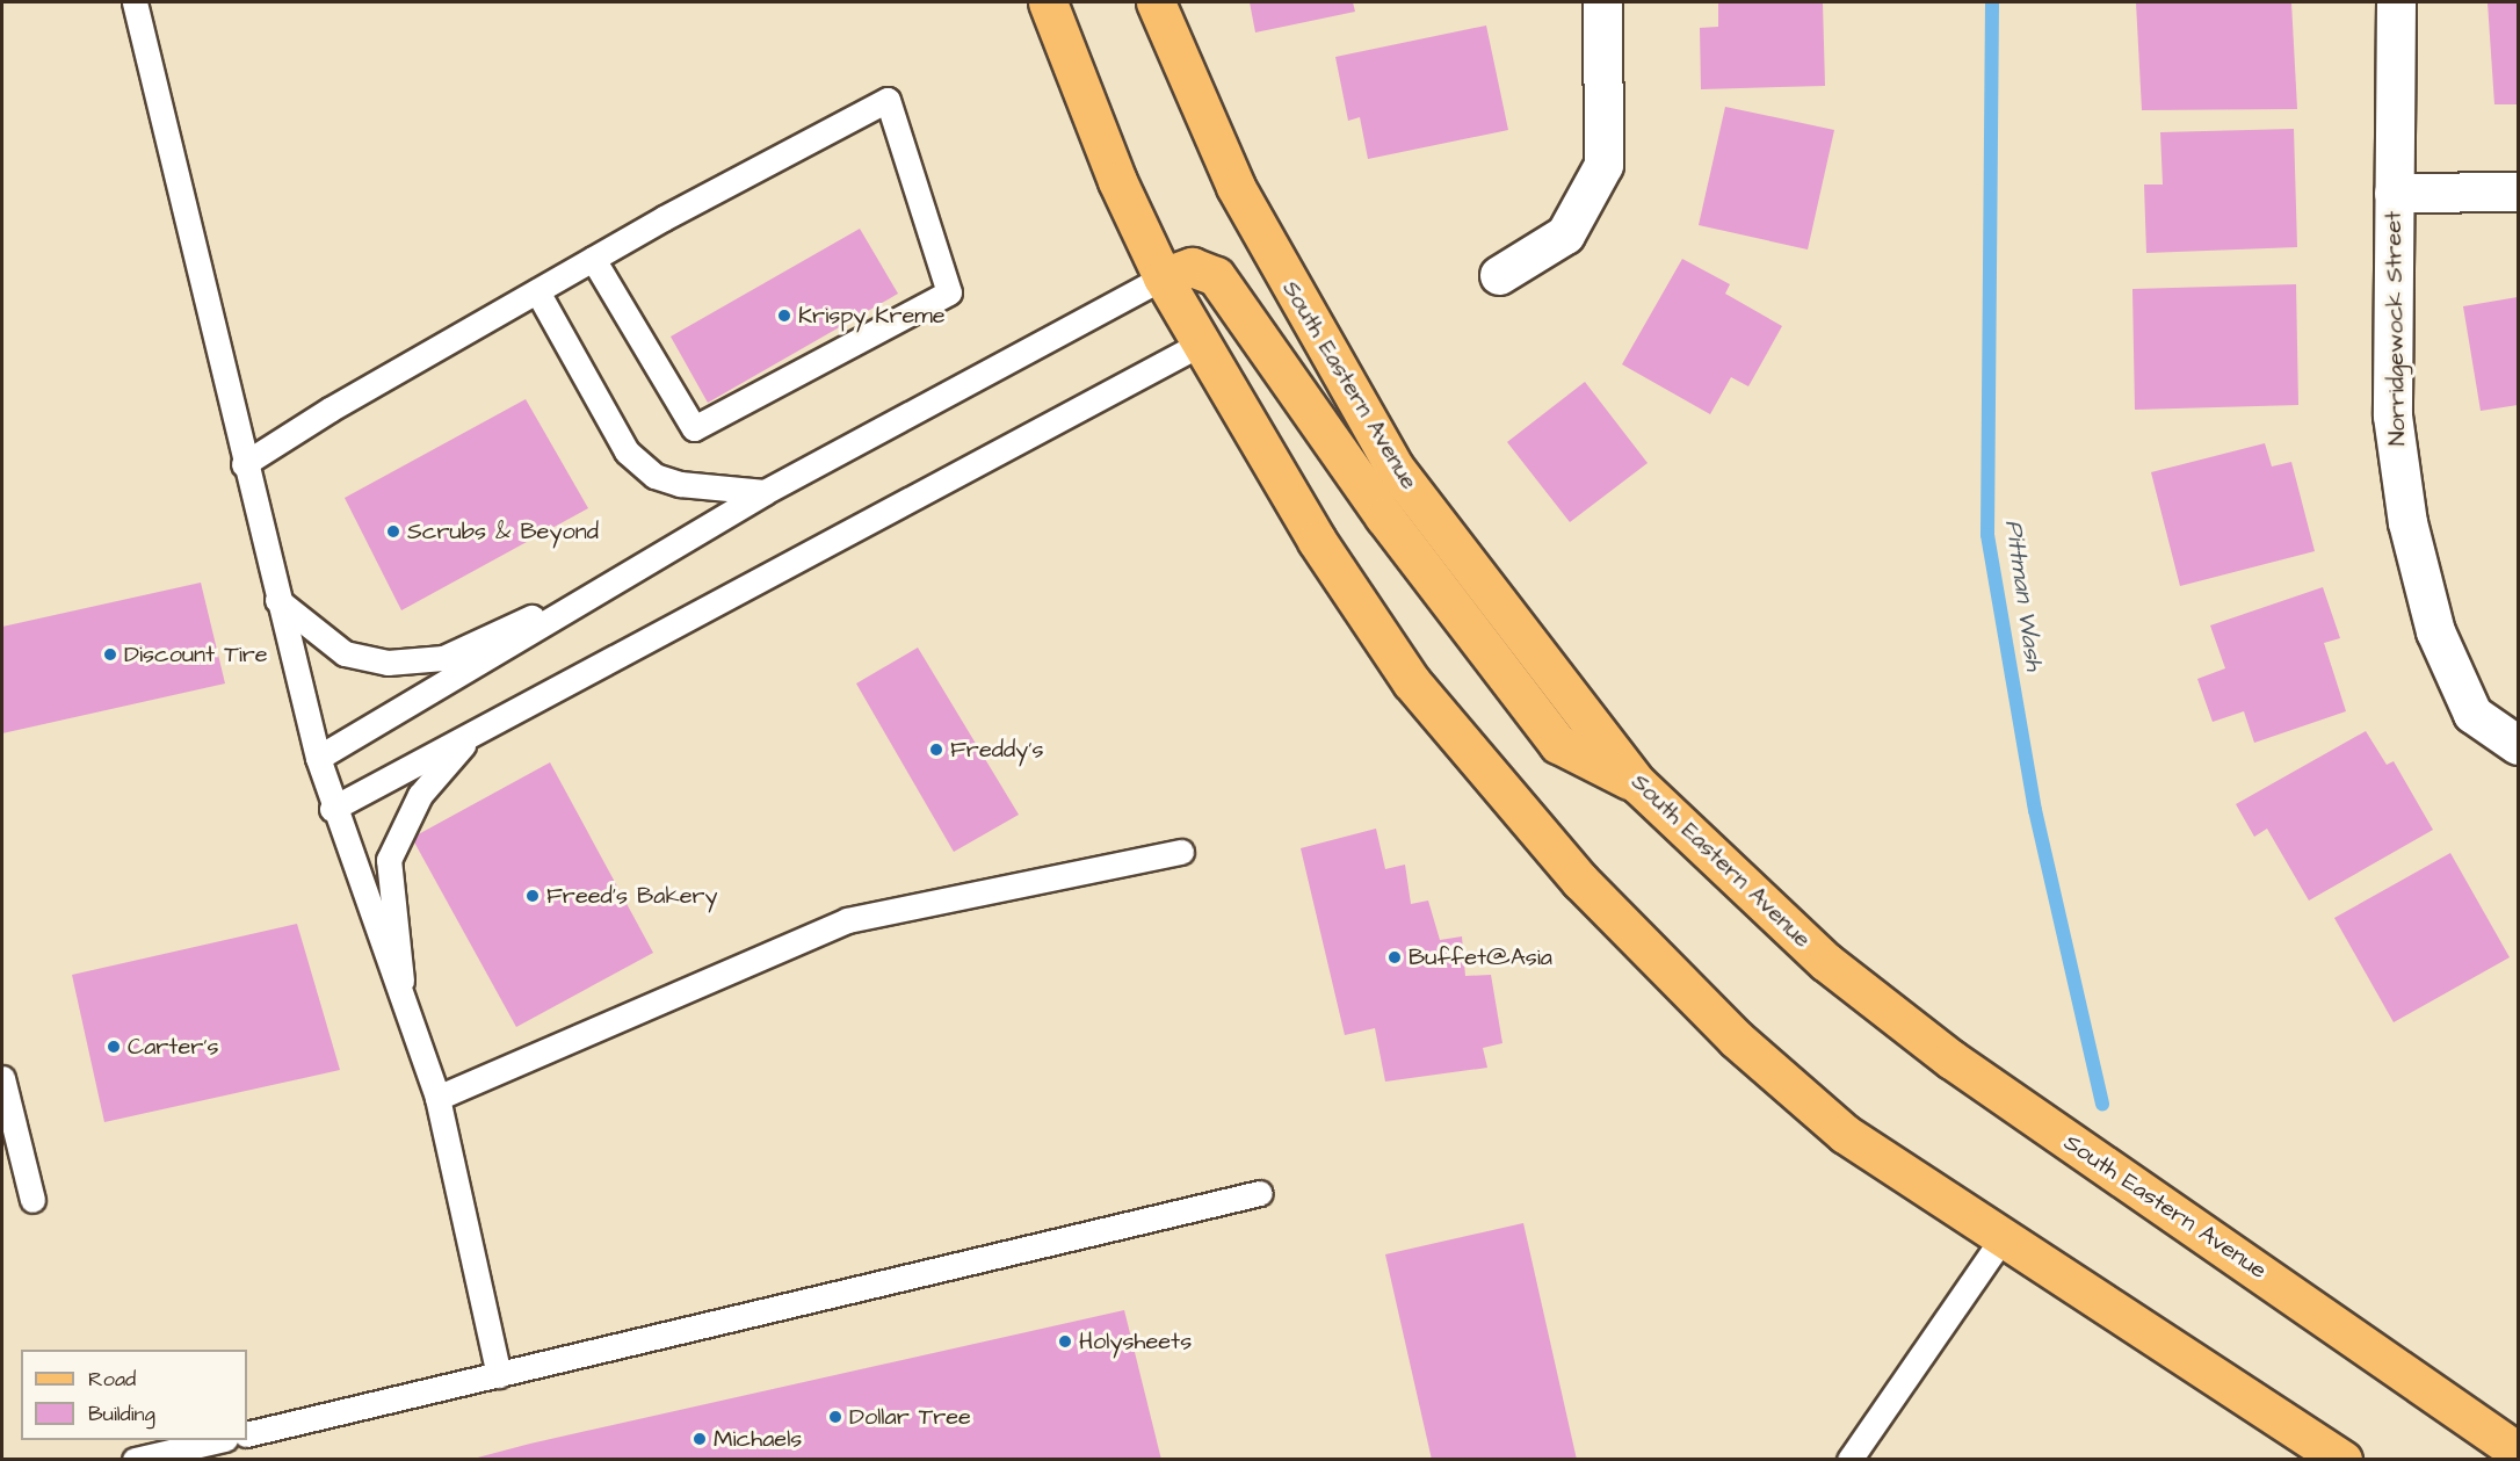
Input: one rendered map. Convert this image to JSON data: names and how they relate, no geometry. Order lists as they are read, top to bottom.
{
  "streets": {
    "main road": ["South Eastern Avenue"],
    "street": ["Norridgewock Street"]
  },
  "water": ["Pittman Wash"],
  "places": [
    "Krispy Kreme",
    "Scrubs & Beyond",
    "Discount Tire",
    "Freddy's",
    "Freed's Bakery",
    "Buffet@Asia",
    "Carter's",
    "Holysheets",
    "Dollar Tree",
    "Michaels"
  ],
  "legend": ["Road", "Building"]
}
